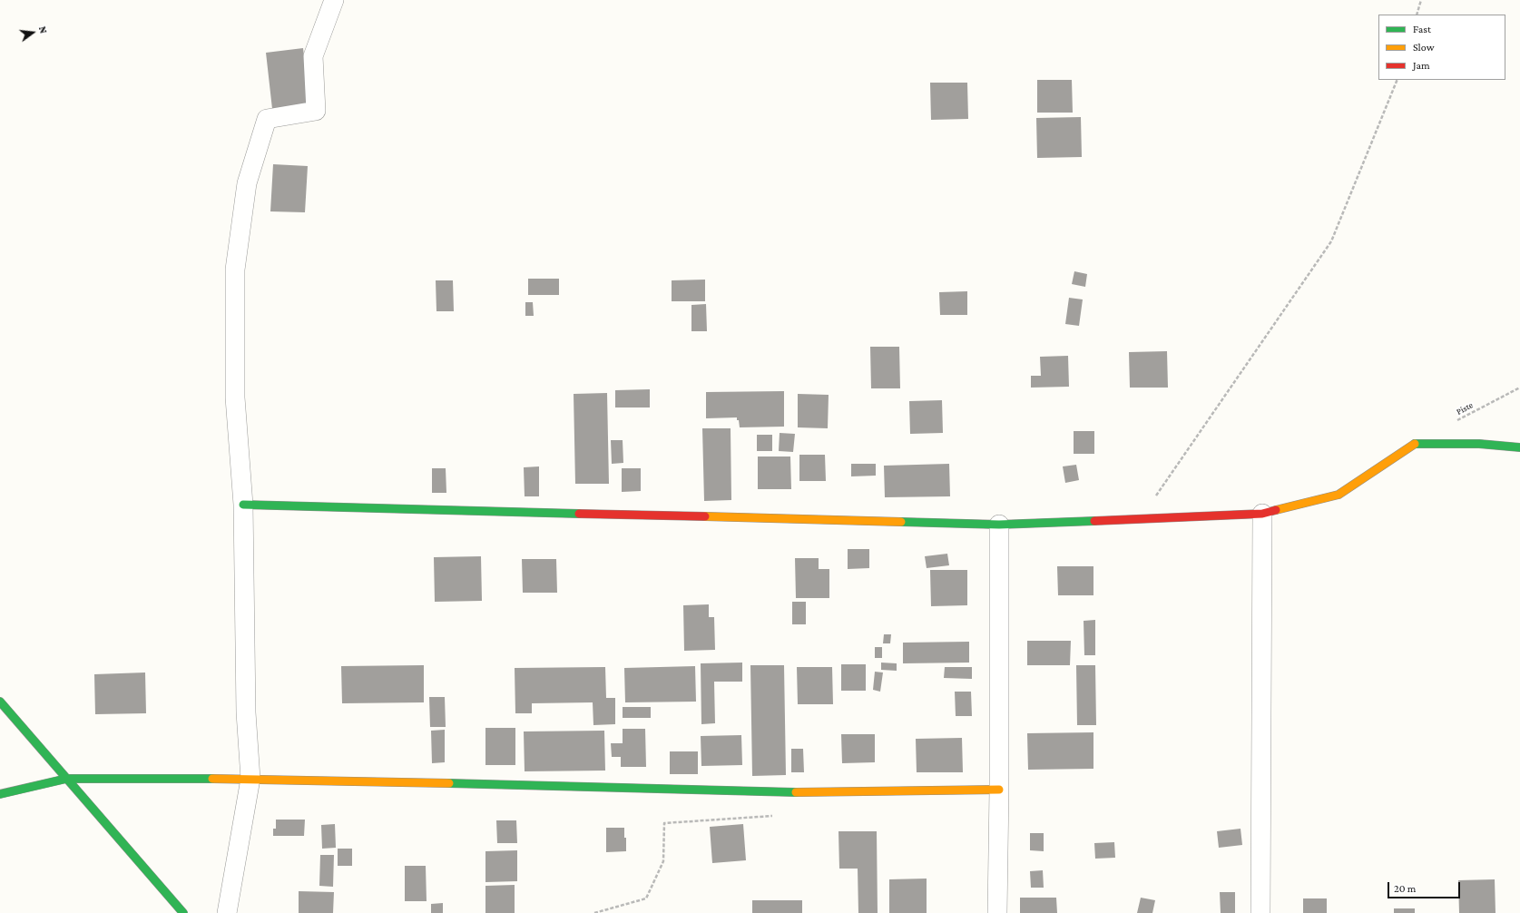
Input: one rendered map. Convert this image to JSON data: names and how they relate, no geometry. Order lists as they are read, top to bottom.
{
  "streets": {
    "path": ["Piste"]
  },
  "legend": ["Fast", "Slow", "Jam"],
  "scale_bar": "20 m",
  "north": "right"
}
